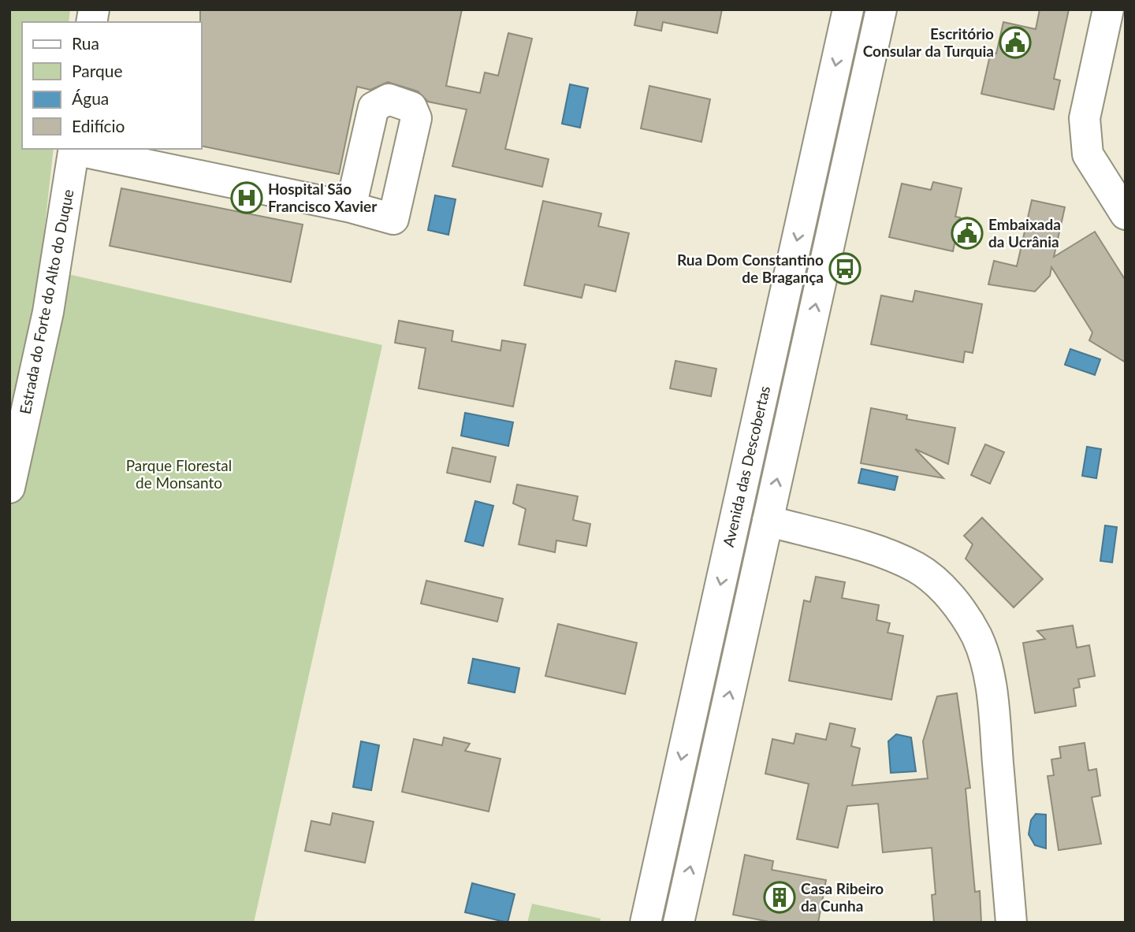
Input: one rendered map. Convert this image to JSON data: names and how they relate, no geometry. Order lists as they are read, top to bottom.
{
  "streets": {
    "main road": ["Estrada do Forte do Alto do Duque", "Avenida das Descobertas"]
  },
  "parks": ["Parque Florestal de Monsanto"],
  "places": {
    "public building": ["Escritório Consular da Turquia", "Embaixada da Ucrânia"],
    "hospital": ["Hospital São Francisco Xavier"],
    "bus stop": ["Rua Dom Constantino de Bragança"],
    "building": ["Casa Ribeiro da Cunha"]
  },
  "legend": [
    "Rua",
    "Parque",
    "Água",
    "Edifício"
  ]
}
